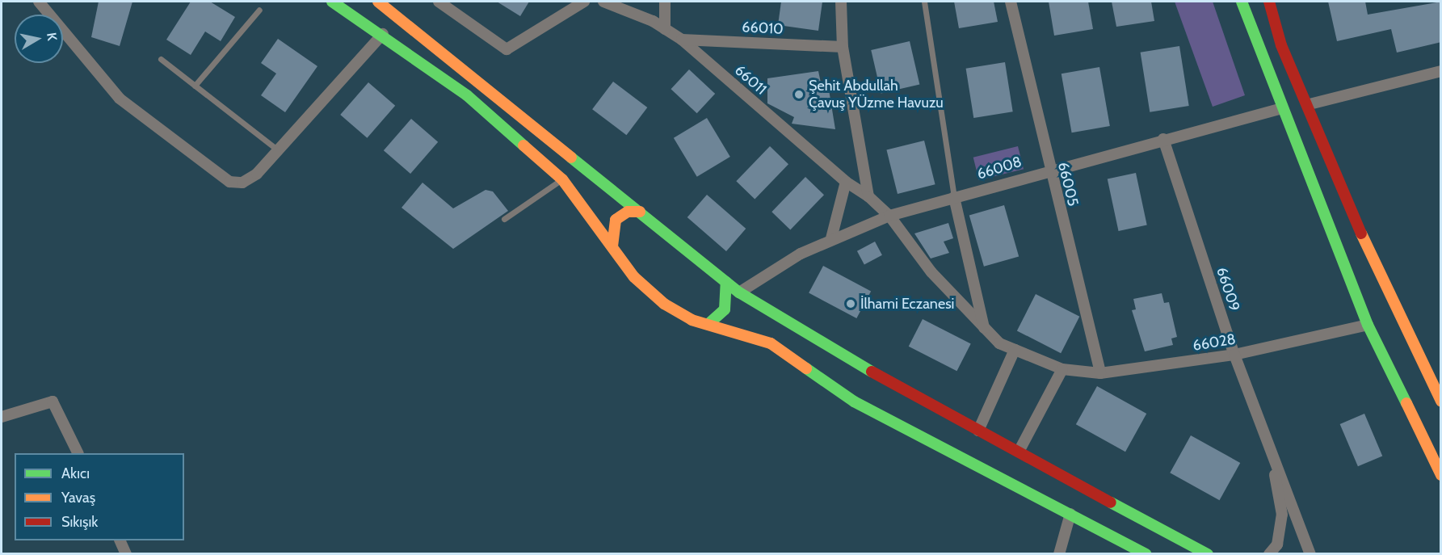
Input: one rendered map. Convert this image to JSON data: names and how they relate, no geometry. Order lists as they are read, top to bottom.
{
  "streets": {
    "street": [
      "66010",
      "66011",
      "66008",
      "66005",
      "66009",
      "66028"
    ]
  },
  "crossings": [
    ["66010", "66011"],
    ["66011", "66008"],
    ["66011", "66028"],
    ["66008", "66005"],
    ["66008", "66009"],
    ["66005", "66028"],
    ["66009", "66028"]
  ],
  "places": ["Şehit Abdullah Çavuş YÜzme Havuzu", "İlhami Eczanesi"],
  "legend": ["Akıcı", "Yavaş", "Sıkışık"],
  "north": "right"
}
